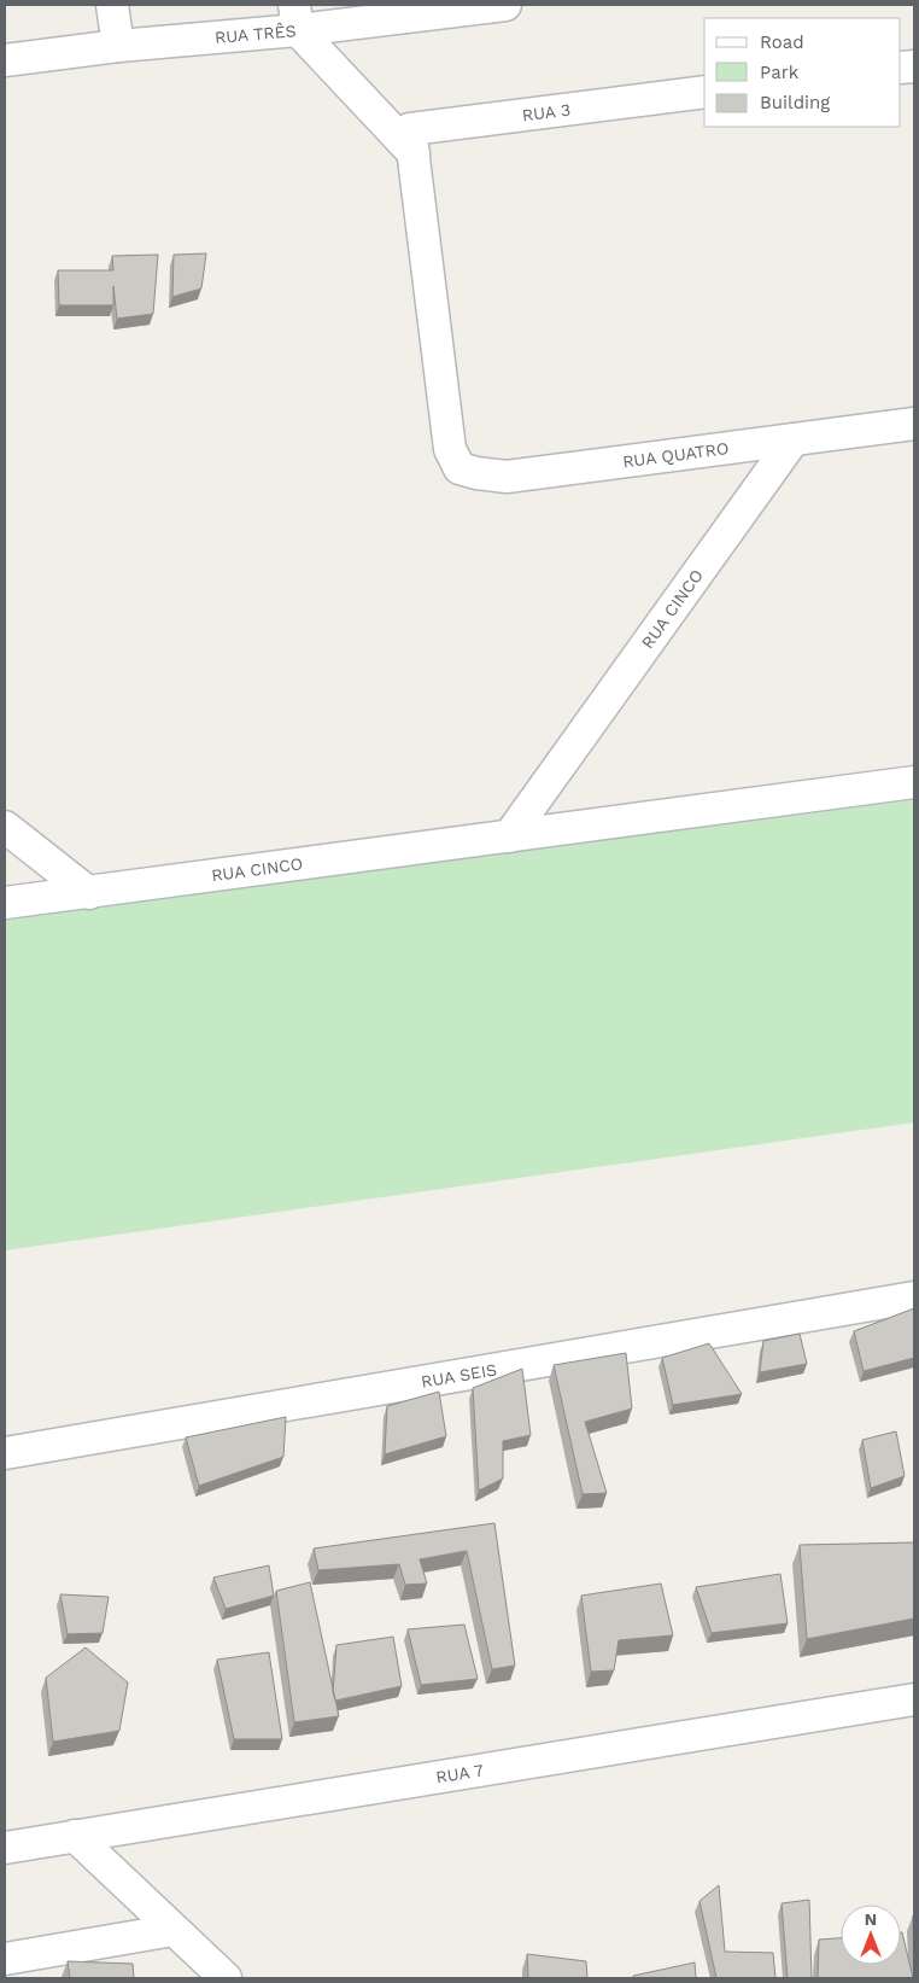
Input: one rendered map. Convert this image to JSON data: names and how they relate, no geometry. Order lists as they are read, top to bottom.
{
  "streets": {
    "street": [
      "RUA TRÊS",
      "RUA 3",
      "RUA QUATRO",
      "RUA CINCO",
      "RUA SEIS",
      "RUA 7"
    ]
  },
  "crossings": [
    ["RUA 3", "RUA QUATRO"],
    ["RUA QUATRO", "RUA CINCO"]
  ],
  "legend": ["Road", "Park", "Building"],
  "north": "top"
}
